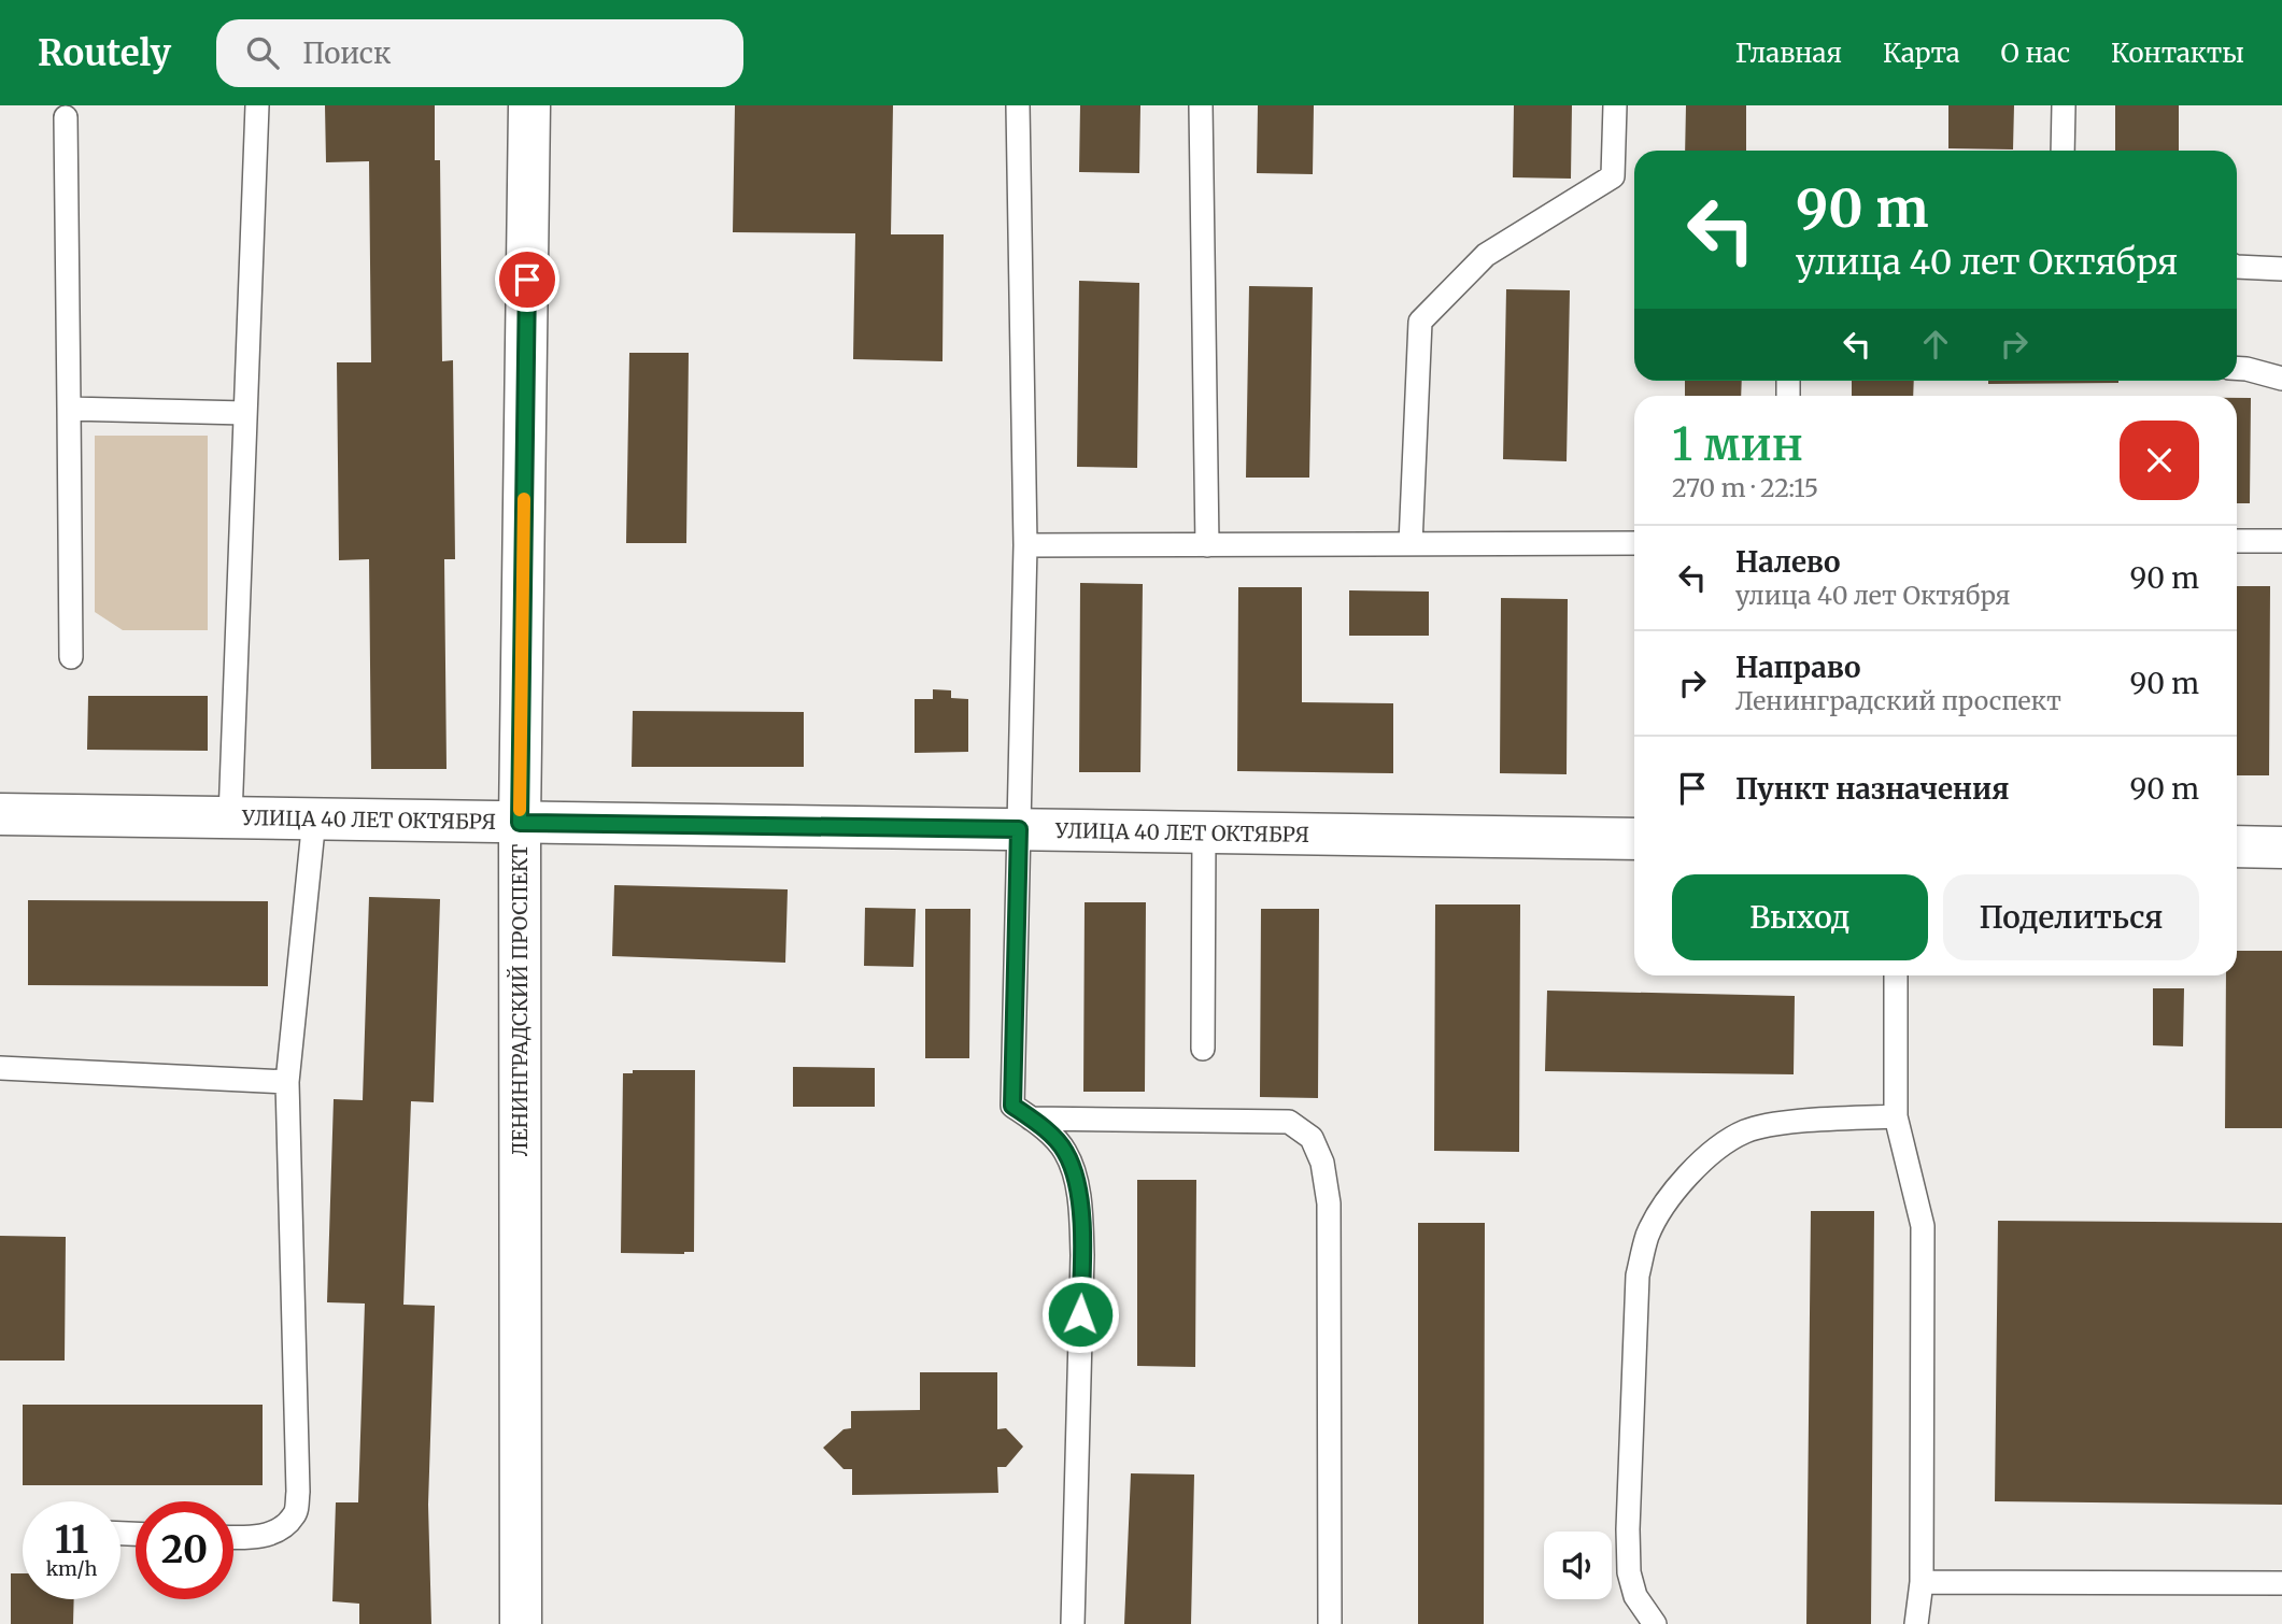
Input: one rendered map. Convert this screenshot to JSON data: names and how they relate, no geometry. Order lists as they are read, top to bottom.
{
  "streets": {
    "street": ["УЛИЦА 40 ЛЕТ ОКТЯБРЯ", "ЛЕНИНГРАДСКИЙ ПРОСПЕКТ"]
  },
  "crossings": [
    ["УЛИЦА 40 ЛЕТ ОКТЯБРЯ", "ЛЕНИНГРАДСКИЙ ПРОСПЕКТ"]
  ],
  "page": {
    "header": "Routely",
    "search": "Поиск",
    "nav": [
      "Главная",
      "Карта",
      "О нас",
      "Контакты"
    ],
    "turn": ["90 m", "улица 40 лет Октября"],
    "heading": ["1 мин", "270 m · 22:15"],
    "list": [
      {
        "name": "Налево",
        "note": "улица 40 лет Октября",
        "value": "90 m"
      },
      {
        "name": "Направо",
        "note": "Ленинградский проспект",
        "value": "90 m"
      },
      {
        "name": "Пункт назначения",
        "value": "90 m"
      }
    ],
    "buttons": ["Выход", "Поделиться"],
    "speed": "11 km/h",
    "limit": "20"
  }
}
